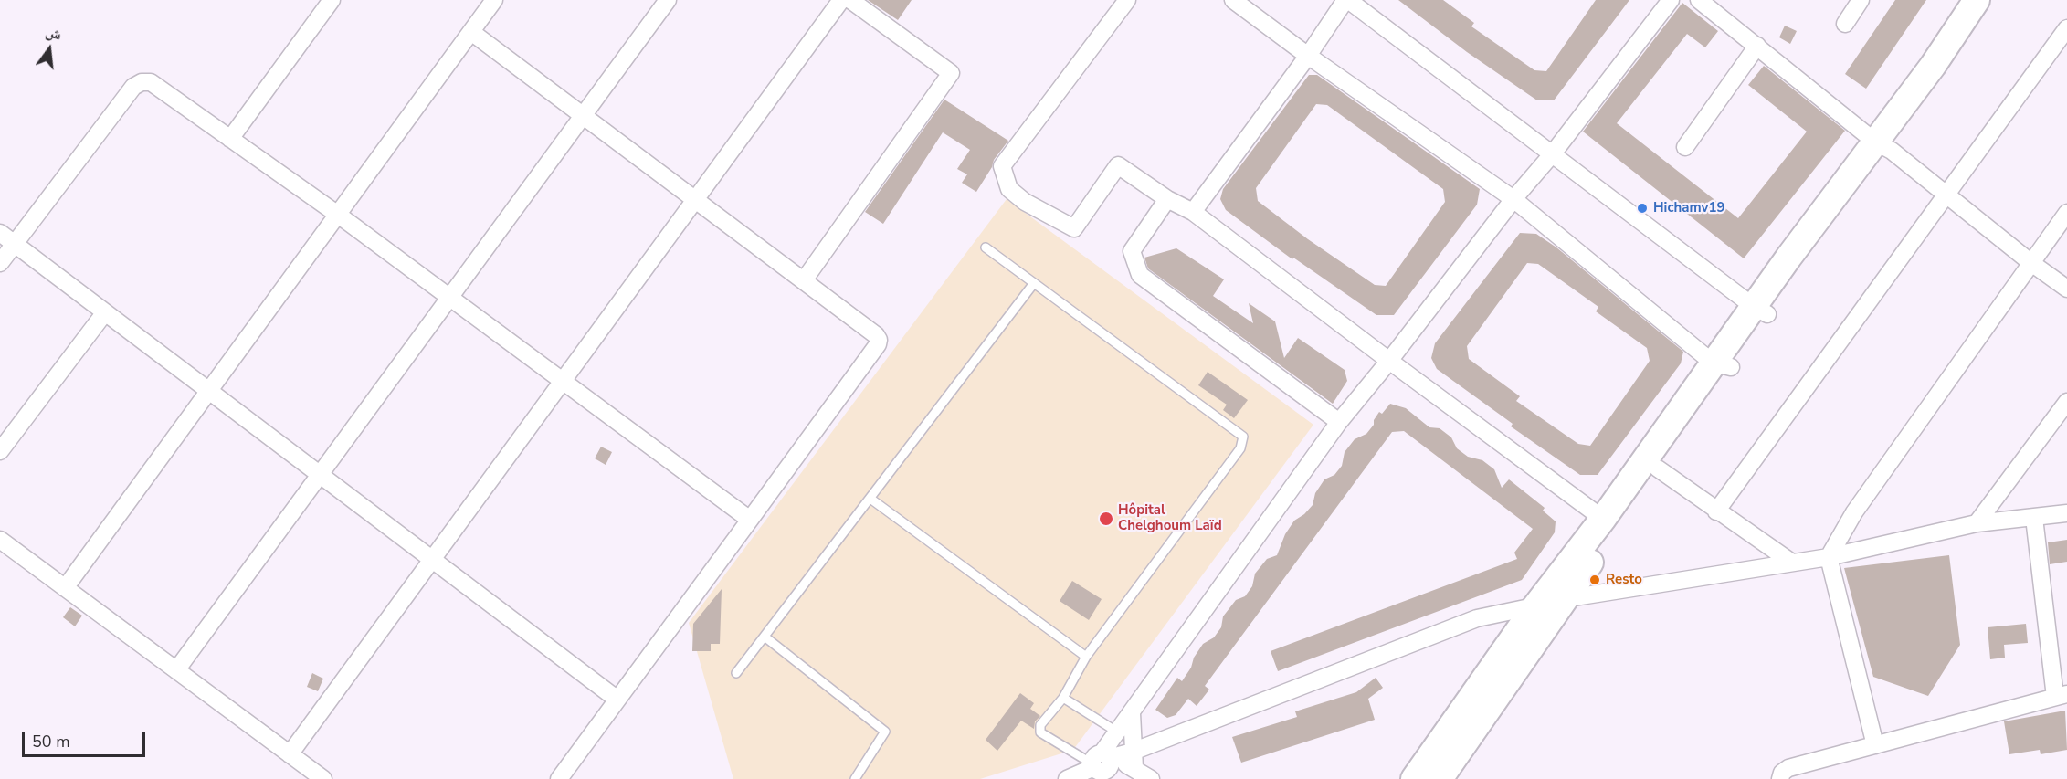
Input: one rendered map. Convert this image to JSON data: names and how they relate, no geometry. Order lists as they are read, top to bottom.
{
  "places": ["Hichamv19", "Hôpital Chelghoum Laïd", "Resto"],
  "scale_bar": "50 m",
  "north": "top"
}
